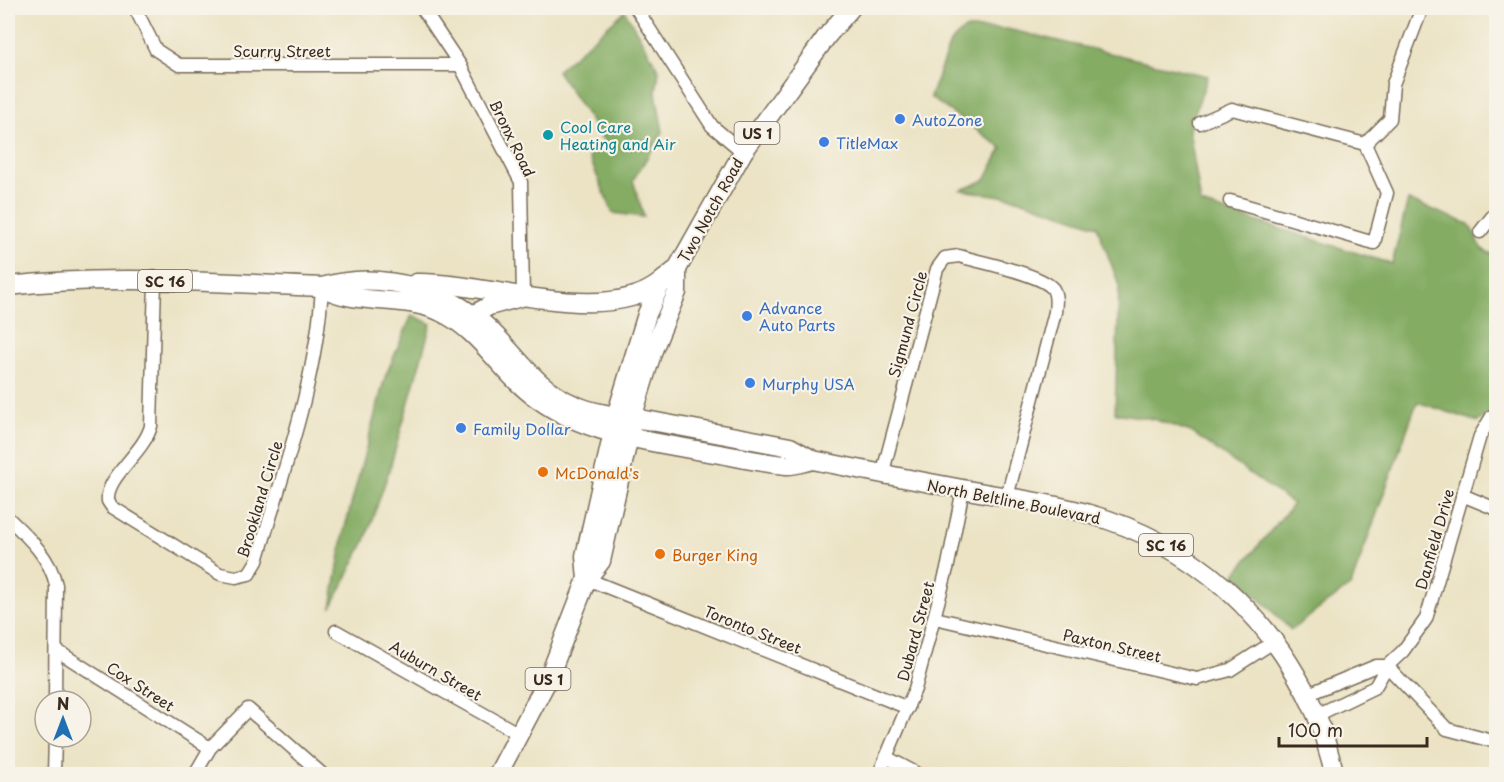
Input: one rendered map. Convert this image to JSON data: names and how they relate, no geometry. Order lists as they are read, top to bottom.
{
  "streets": {
    "main road": [
      "US 1",
      "Two Notch Road",
      "SC 16",
      "North Beltline Boulevard"
    ],
    "street": [
      "Scurry Street",
      "Bronx Road",
      "Sigmund Circle",
      "Brookland Circle",
      "Danfield Drive",
      "Toronto Street",
      "Dubard Street",
      "Paxton Street",
      "Auburn Street",
      "Cox Street"
    ]
  },
  "crossings": [
    ["Scurry Street", "Bronx Road"],
    ["Two Notch Road", "North Beltline Boulevard"],
    ["Two Notch Road", "Toronto Street"],
    ["Two Notch Road", "Auburn Street"],
    ["SC 16", "Brookland Circle"],
    ["Sigmund Circle", "North Beltline Boulevard"],
    ["North Beltline Boulevard", "Danfield Drive"],
    ["North Beltline Boulevard", "Dubard Street"],
    ["North Beltline Boulevard", "Paxton Street"],
    ["Toronto Street", "Dubard Street"],
    ["Dubard Street", "Paxton Street"]
  ],
  "places": [
    "AutoZone",
    "Cool Care Heating and Air",
    "TitleMax",
    "Advance Auto Parts",
    "Murphy USA",
    "Family Dollar",
    "McDonald's",
    "Burger King"
  ],
  "scale_bar": "100 m",
  "north": "top"
}
